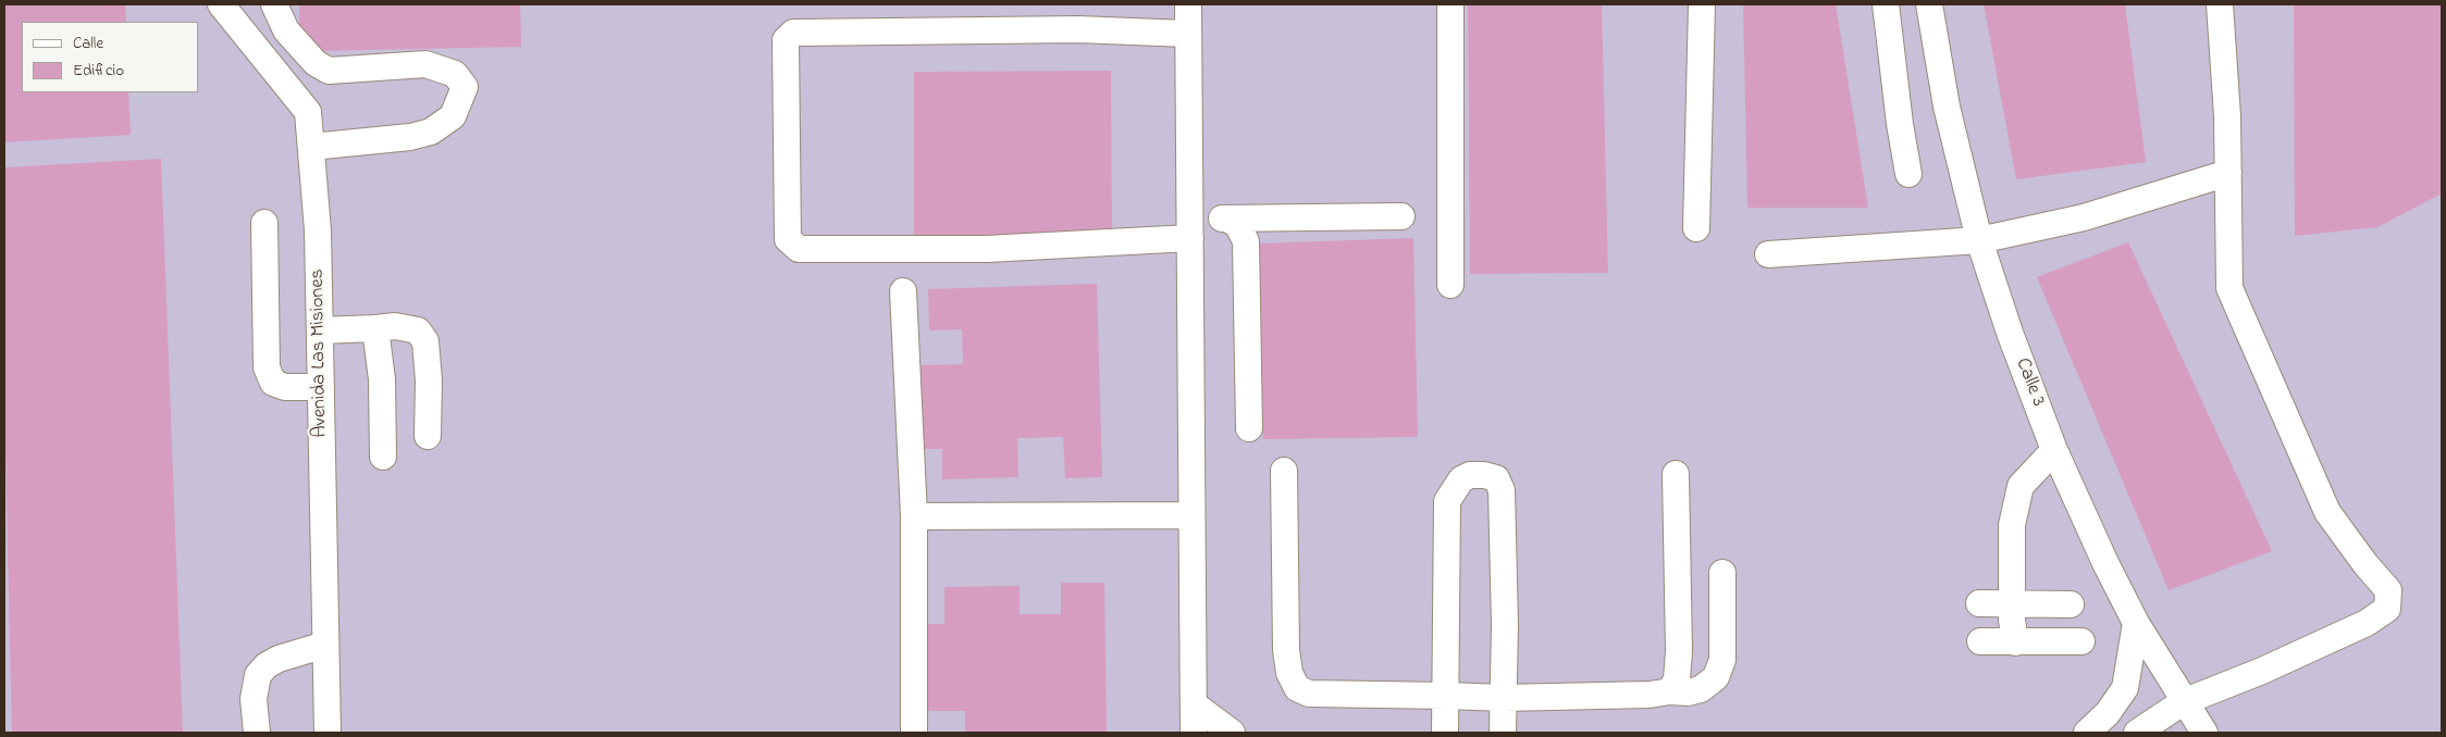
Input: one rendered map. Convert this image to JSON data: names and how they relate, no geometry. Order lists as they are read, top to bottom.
{
  "streets": {
    "street": ["Avenida Las Misiones", "Calle 3"]
  },
  "legend": ["Calle", "Edificio"]
}
